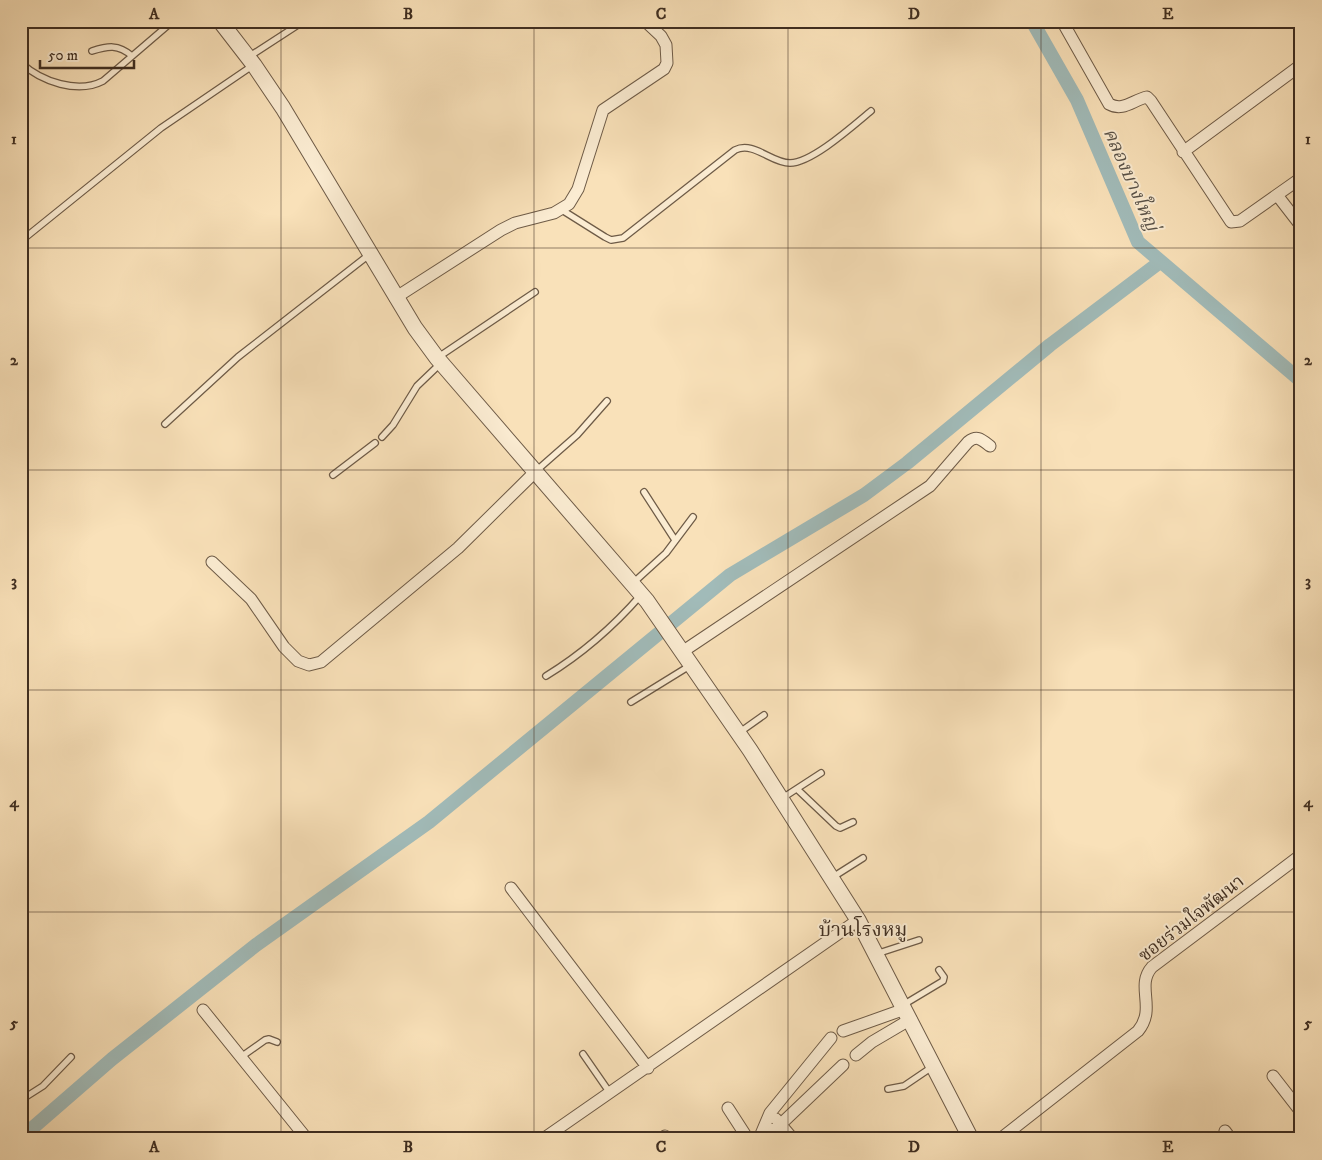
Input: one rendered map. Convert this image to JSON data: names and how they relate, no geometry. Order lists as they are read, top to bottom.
{
  "streets": {
    "street": ["ซอยร่วมใจพัฒนา"]
  },
  "districts": ["บ้านโรงหมู"],
  "water": ["คลองบางใหญ่"],
  "scale_bar": "50 m",
  "grid": {
    "columns": [
      "A",
      "B",
      "C",
      "D",
      "E"
    ],
    "rows": [
      "1",
      "2",
      "3",
      "4",
      "5"
    ]
  }
}
